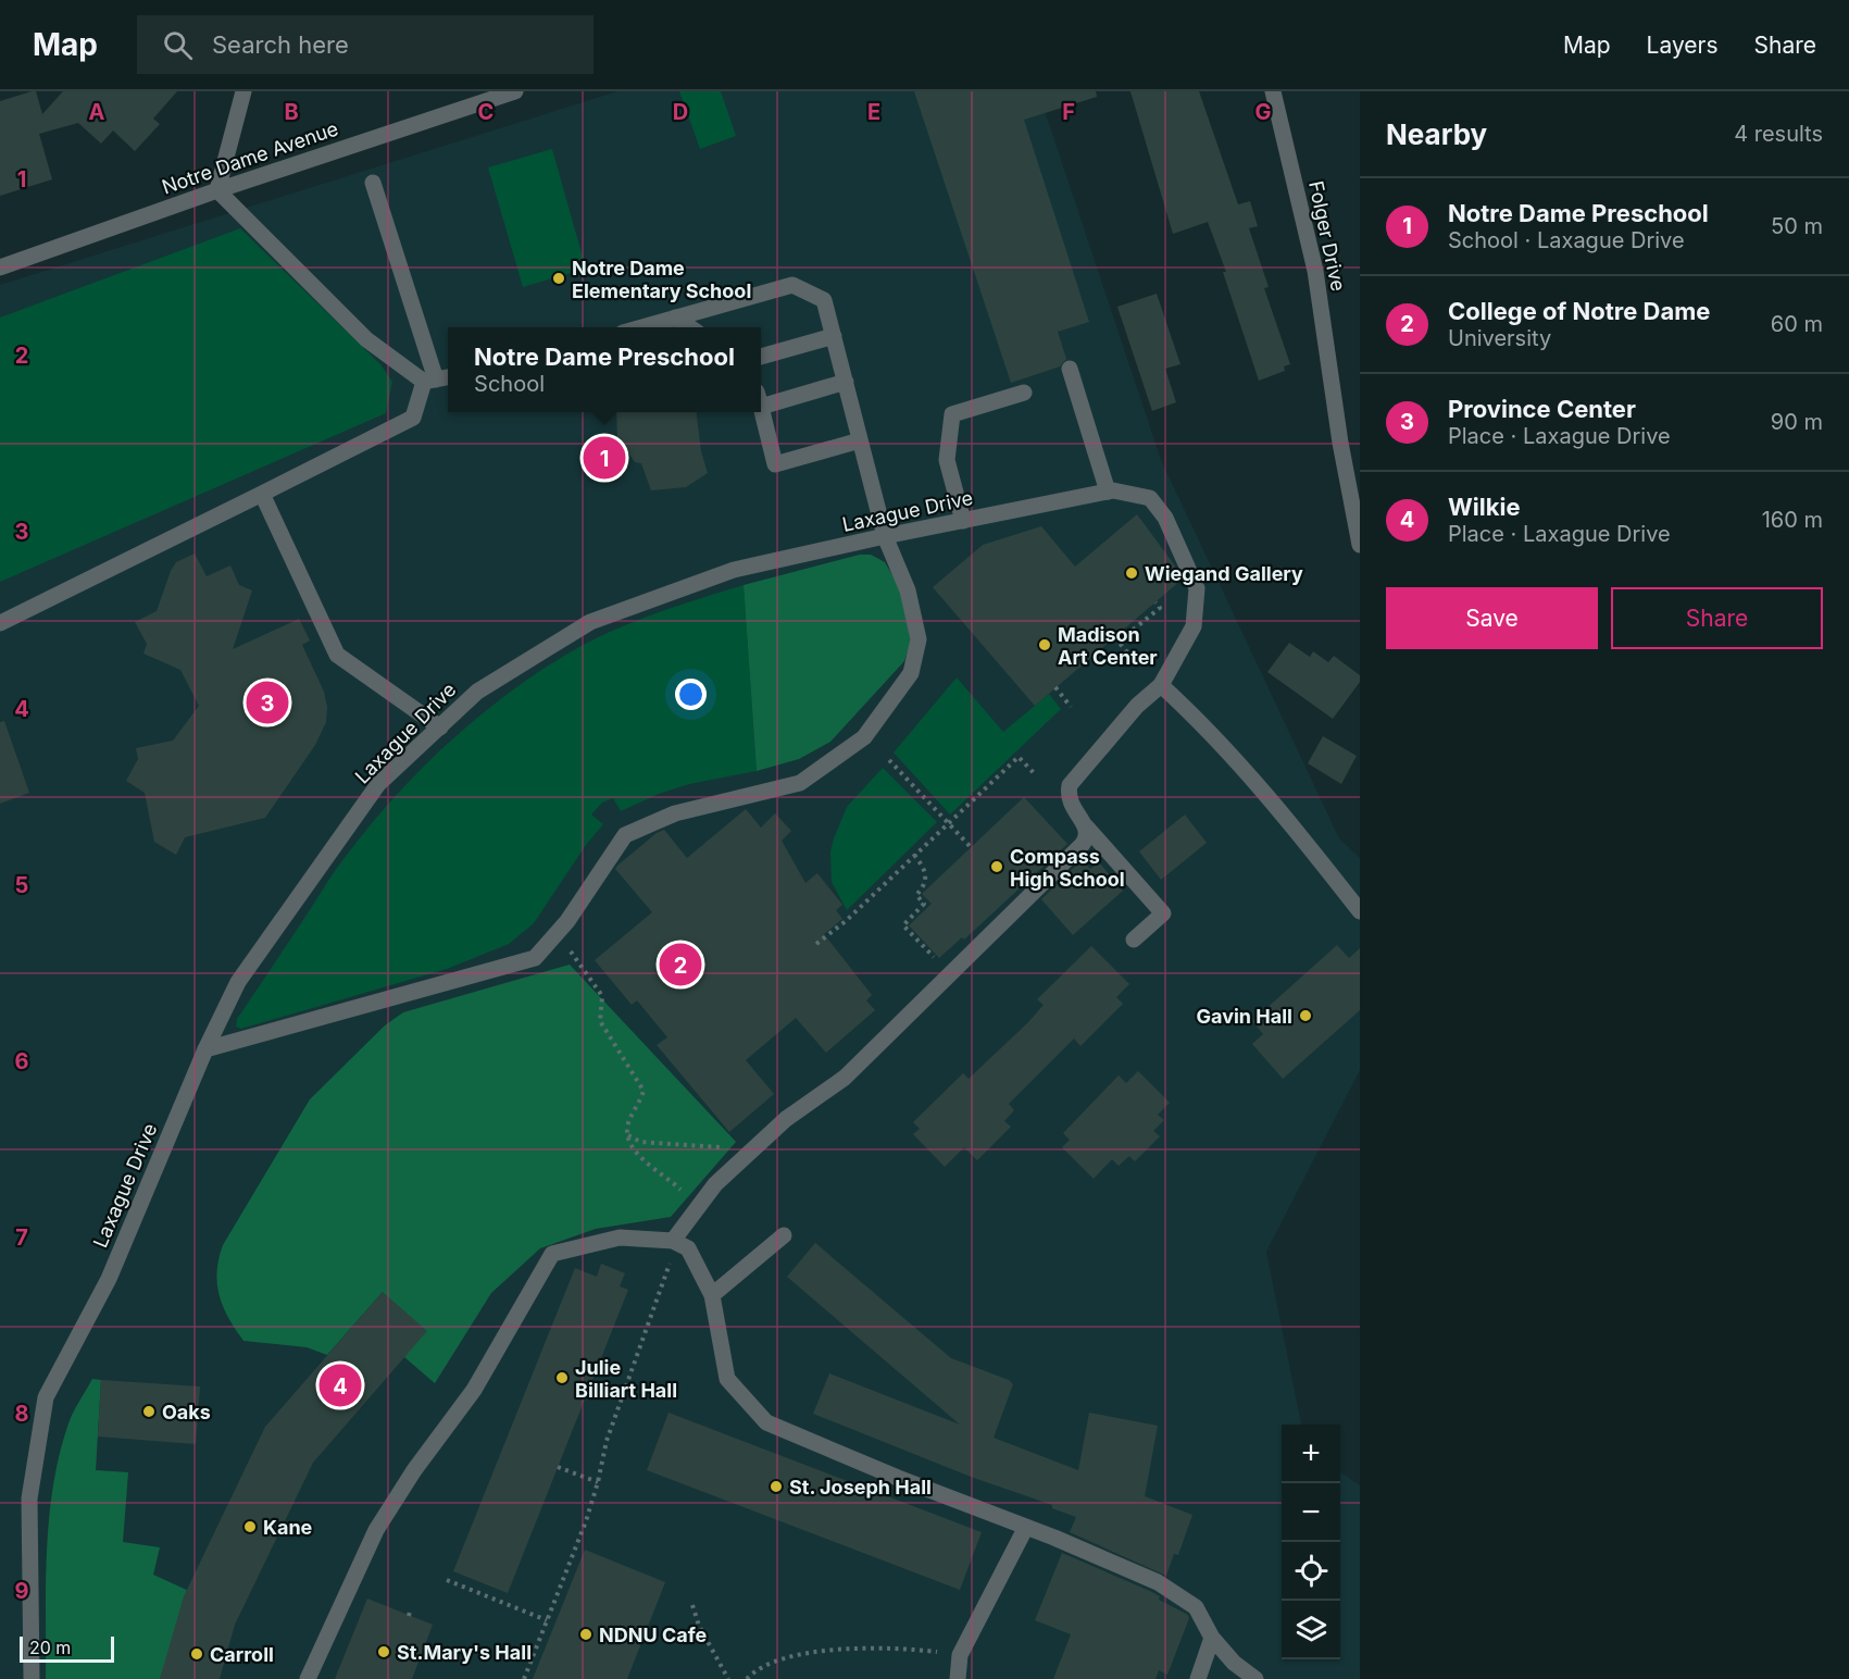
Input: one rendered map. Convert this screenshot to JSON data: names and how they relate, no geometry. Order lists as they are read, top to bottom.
{
  "streets": {
    "street": ["Notre Dame Avenue", "Folger Drive", "Laxague Drive"]
  },
  "places": [
    "Notre Dame Elementary School",
    "Wiegand Gallery",
    "Madison Art Center",
    "Compass High School",
    "Gavin Hall",
    "Julie Billiart Hall",
    "Oaks",
    "St. Joseph Hall",
    "Kane",
    "NDNU Cafe",
    "St.Mary's Hall",
    "Carroll"
  ],
  "scale_bar": "20 m",
  "page": {
    "header": "Map",
    "search": "Search here",
    "nav": ["Map", "Layers", "Share"],
    "heading": ["Nearby", "4 results"],
    "list": [
      {
        "mark": "1",
        "name": "Notre Dame Preschool",
        "note": "School · Laxague Drive",
        "value": "50 m"
      },
      {
        "mark": "2",
        "name": "College of Notre Dame",
        "note": "University",
        "value": "60 m"
      },
      {
        "mark": "3",
        "name": "Province Center",
        "note": "Place · Laxague Drive",
        "value": "90 m"
      },
      {
        "mark": "4",
        "name": "Wilkie",
        "note": "Place · Laxague Drive",
        "value": "160 m"
      }
    ],
    "popup": ["Notre Dame Preschool", "School"],
    "pins": [
      "1",
      "3",
      "2",
      "4"
    ],
    "buttons": ["Save", "Share"],
    "map_buttons": ["+", "−"],
    "scale": "20 m"
  },
  "grid": {
    "columns": [
      "A",
      "B",
      "C",
      "D",
      "E",
      "F",
      "G"
    ],
    "rows": [
      "1",
      "2",
      "3",
      "4",
      "5",
      "6",
      "7",
      "8",
      "9"
    ]
  }
}
